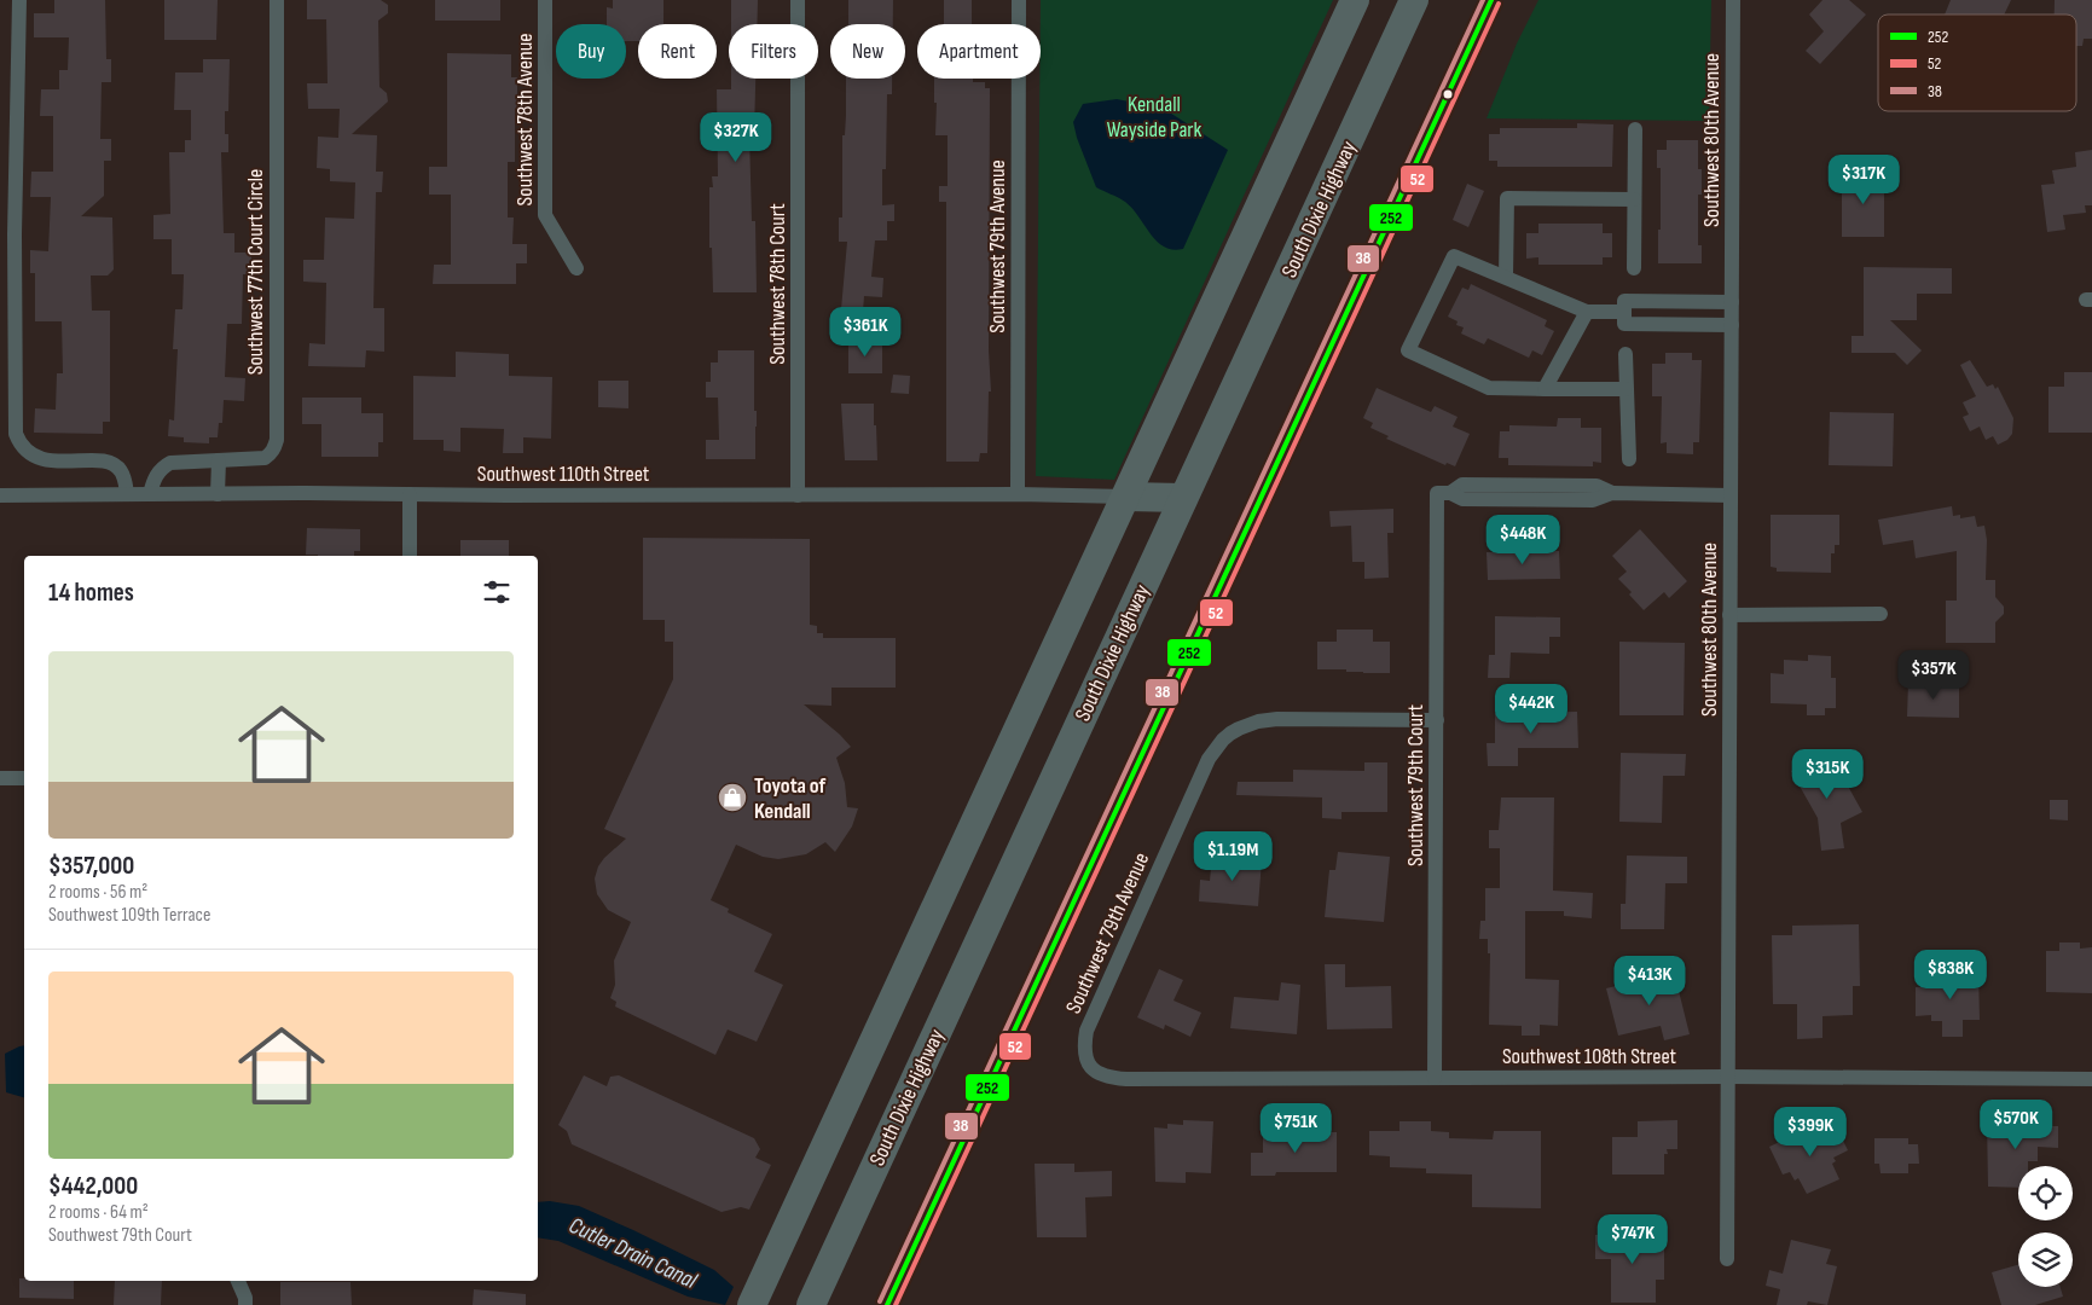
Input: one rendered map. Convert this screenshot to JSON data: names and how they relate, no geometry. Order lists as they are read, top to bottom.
{
  "streets": {
    "highway": ["South Dixie Highway"],
    "street": [
      "Southwest 78th Avenue",
      "Southwest 80th Avenue",
      "Southwest 79th Avenue",
      "Southwest 77th Court Circle",
      "Southwest 78th Court",
      "Southwest 110th Street",
      "Southwest 79th Court",
      "Southwest 108th Street"
    ]
  },
  "crossings": [
    ["Southwest 80th Avenue", "Southwest 79th Court"],
    ["Southwest 80th Avenue", "Southwest 108th Street"],
    ["Southwest 79th Avenue", "Southwest 110th Street"],
    ["Southwest 79th Avenue", "Southwest 79th Court"],
    ["Southwest 79th Avenue", "Southwest 108th Street"],
    ["Southwest 78th Court", "Southwest 110th Street"],
    ["Southwest 79th Court", "Southwest 108th Street"]
  ],
  "water": ["Cutler Drain Canal"],
  "parks": ["Kendall Wayside Park"],
  "places": {
    "shop": ["Toyota of Kendall"]
  },
  "lines": ["transit line 252", "transit line 38", "transit line 52"],
  "legend": ["252", "52", "38"],
  "page": {
    "chip": [
      "Buy",
      "Rent",
      "Filters",
      "New",
      "Apartment"
    ],
    "price": [
      "$327K",
      "$317K",
      "$361K",
      "$448K",
      "$357K",
      "$442K",
      "$315K",
      "$1.19M",
      "$838K",
      "$413K",
      "$570K",
      "$751K",
      "$399K",
      "$747K"
    ],
    "heading": "14 homes",
    "list": [
      {
        "name": "$357,000",
        "note": "2 rooms · 56 m² · Southwest 109th Terrace"
      },
      {
        "name": "$442,000",
        "note": "2 rooms · 64 m² · Southwest 79th Court"
      }
    ]
  }
}
